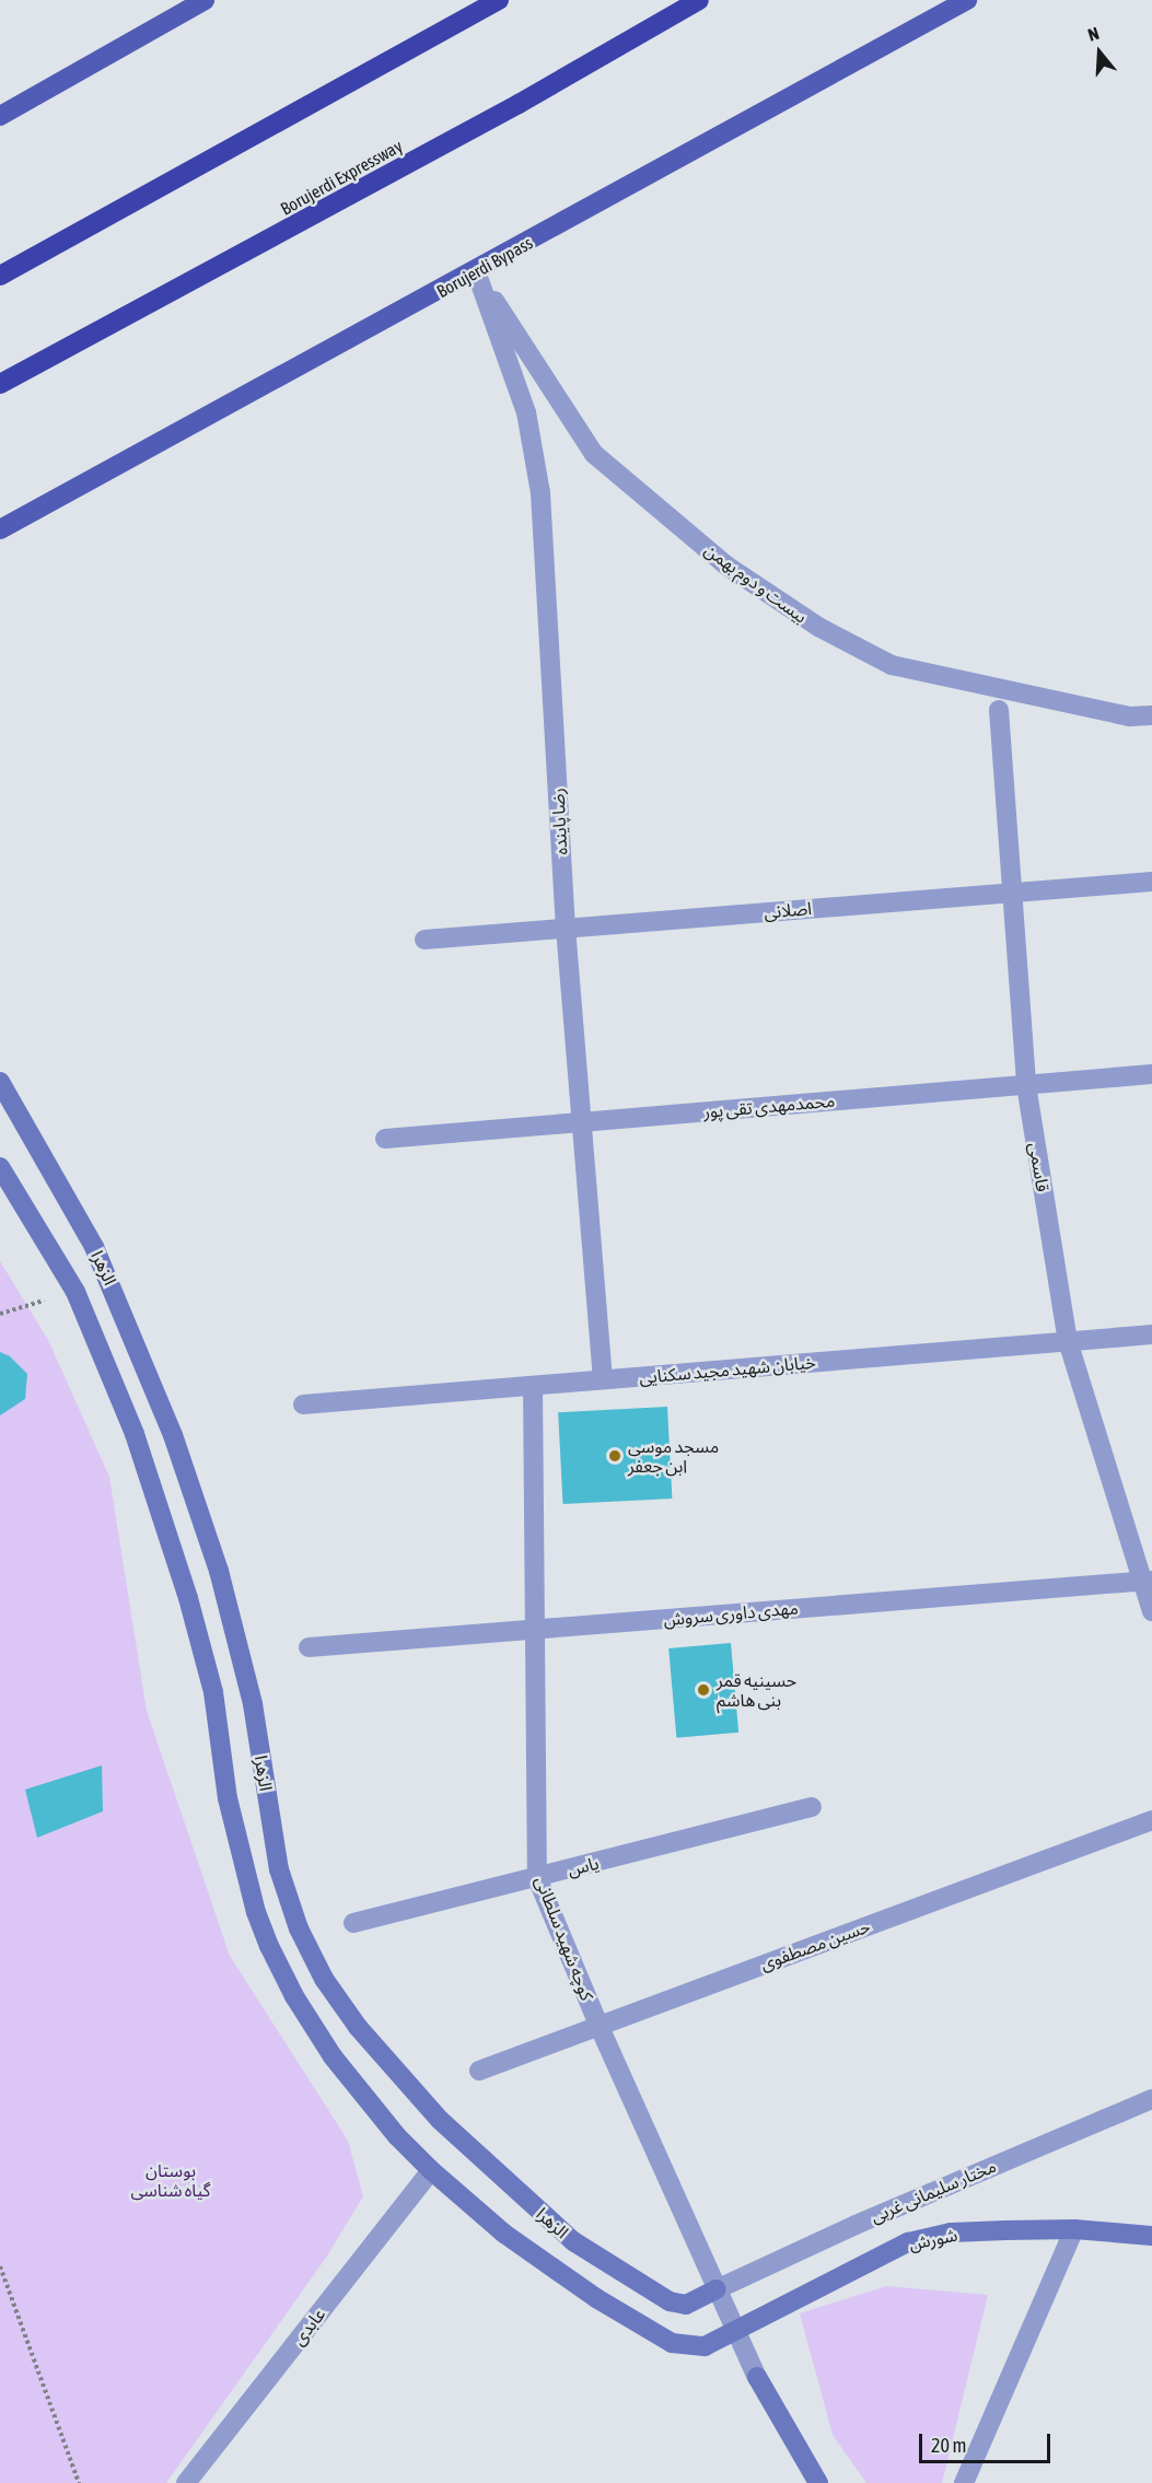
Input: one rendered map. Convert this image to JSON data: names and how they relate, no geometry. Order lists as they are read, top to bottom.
{
  "streets": {
    "highway": ["Borujerdi Expressway"],
    "main road": ["Borujerdi Bypass"],
    "street": [
      "بیست و دوم بهمن",
      "رضا پاینده",
      "اصلانی",
      "محمدمهدی تقی پور",
      "قاسمی",
      "الزهرا",
      "خیابان شهید مجید سکنایی",
      "مهدی داوری سروش",
      "یاس",
      "کوچه شهید سلطانی",
      "حسین مصطفوی",
      "مختار سلیمانی غربی",
      "شورش",
      "عابدی"
    ]
  },
  "crossings": [
    ["Borujerdi Bypass", "بیست و دوم بهمن"],
    ["Borujerdi Bypass", "رضا پاینده"],
    ["بیست و دوم بهمن", "رضا پاینده"],
    ["رضا پاینده", "اصلانی"],
    ["رضا پاینده", "محمدمهدی تقی پور"],
    ["رضا پاینده", "خیابان شهید مجید سکنایی"],
    ["اصلانی", "قاسمی"],
    ["محمدمهدی تقی پور", "قاسمی"],
    ["قاسمی", "خیابان شهید مجید سکنایی"],
    ["قاسمی", "مهدی داوری سروش"],
    ["الزهرا", "کوچه شهید سلطانی"],
    ["الزهرا", "مختار سلیمانی غربی"],
    ["الزهرا", "شورش"],
    ["الزهرا", "عابدی"],
    ["خیابان شهید مجید سکنایی", "کوچه شهید سلطانی"],
    ["مهدی داوری سروش", "کوچه شهید سلطانی"],
    ["یاس", "کوچه شهید سلطانی"],
    ["کوچه شهید سلطانی", "حسین مصطفوی"],
    ["کوچه شهید سلطانی", "مختار سلیمانی غربی"],
    ["کوچه شهید سلطانی", "شورش"]
  ],
  "parks": ["بوستان گیاه شناسی"],
  "places": ["مسجد موسی ابن جعفر", "حسینیه قمر بنی هاشم"],
  "scale_bar": "20 m",
  "north": "top"
}
